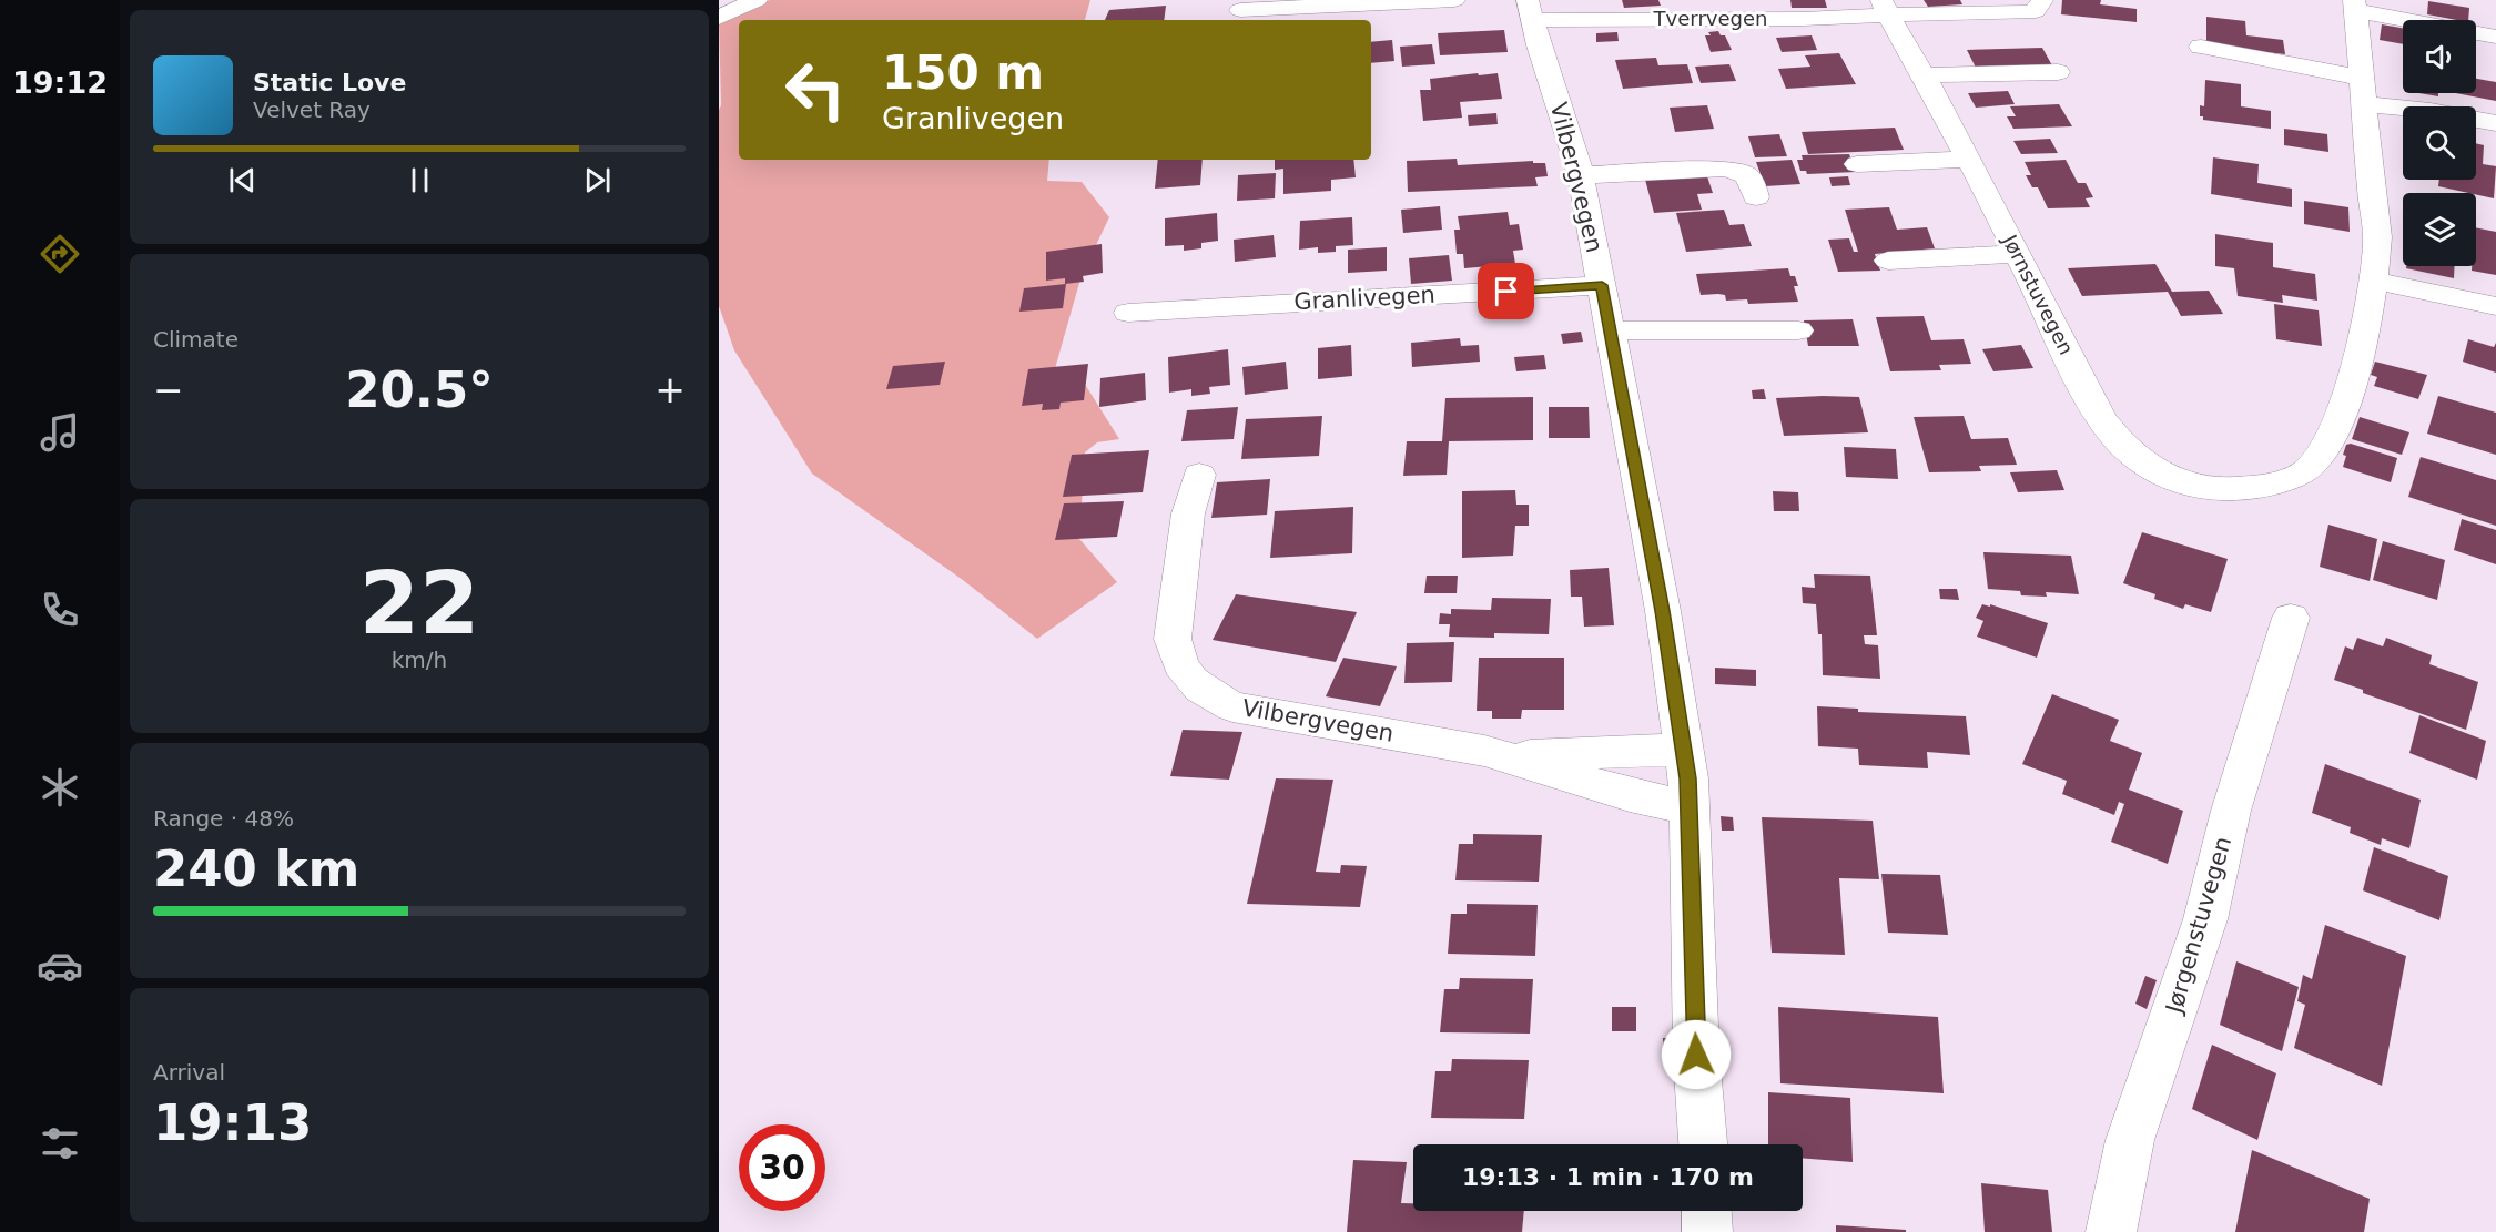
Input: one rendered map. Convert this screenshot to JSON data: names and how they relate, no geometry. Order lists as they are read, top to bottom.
{
  "streets": {
    "street": [
      "Tverrvegen",
      "Vilbergvegen",
      "Jørnstuvegen",
      "Granlivegen",
      "Jørgenstuvegen"
    ]
  },
  "crossings": [
    ["Tverrvegen", "Vilbergvegen"],
    ["Tverrvegen", "Jørnstuvegen"],
    ["Vilbergvegen", "Granlivegen"]
  ],
  "page": {
    "tabs": "19:12",
    "turn": ["150 m", "Granlivegen"],
    "song": ["Static Love", "Velvet Ray"],
    "tile": [
      "Climate",
      ["22", "km/h"],
      ["Range · 48%", "240 km"],
      ["Arrival", "19:13"]
    ],
    "heat": ["−", "20.5°", "+"],
    "limit": "30",
    "trip": "19:13 · 1 min · 170 m"
  }
}
